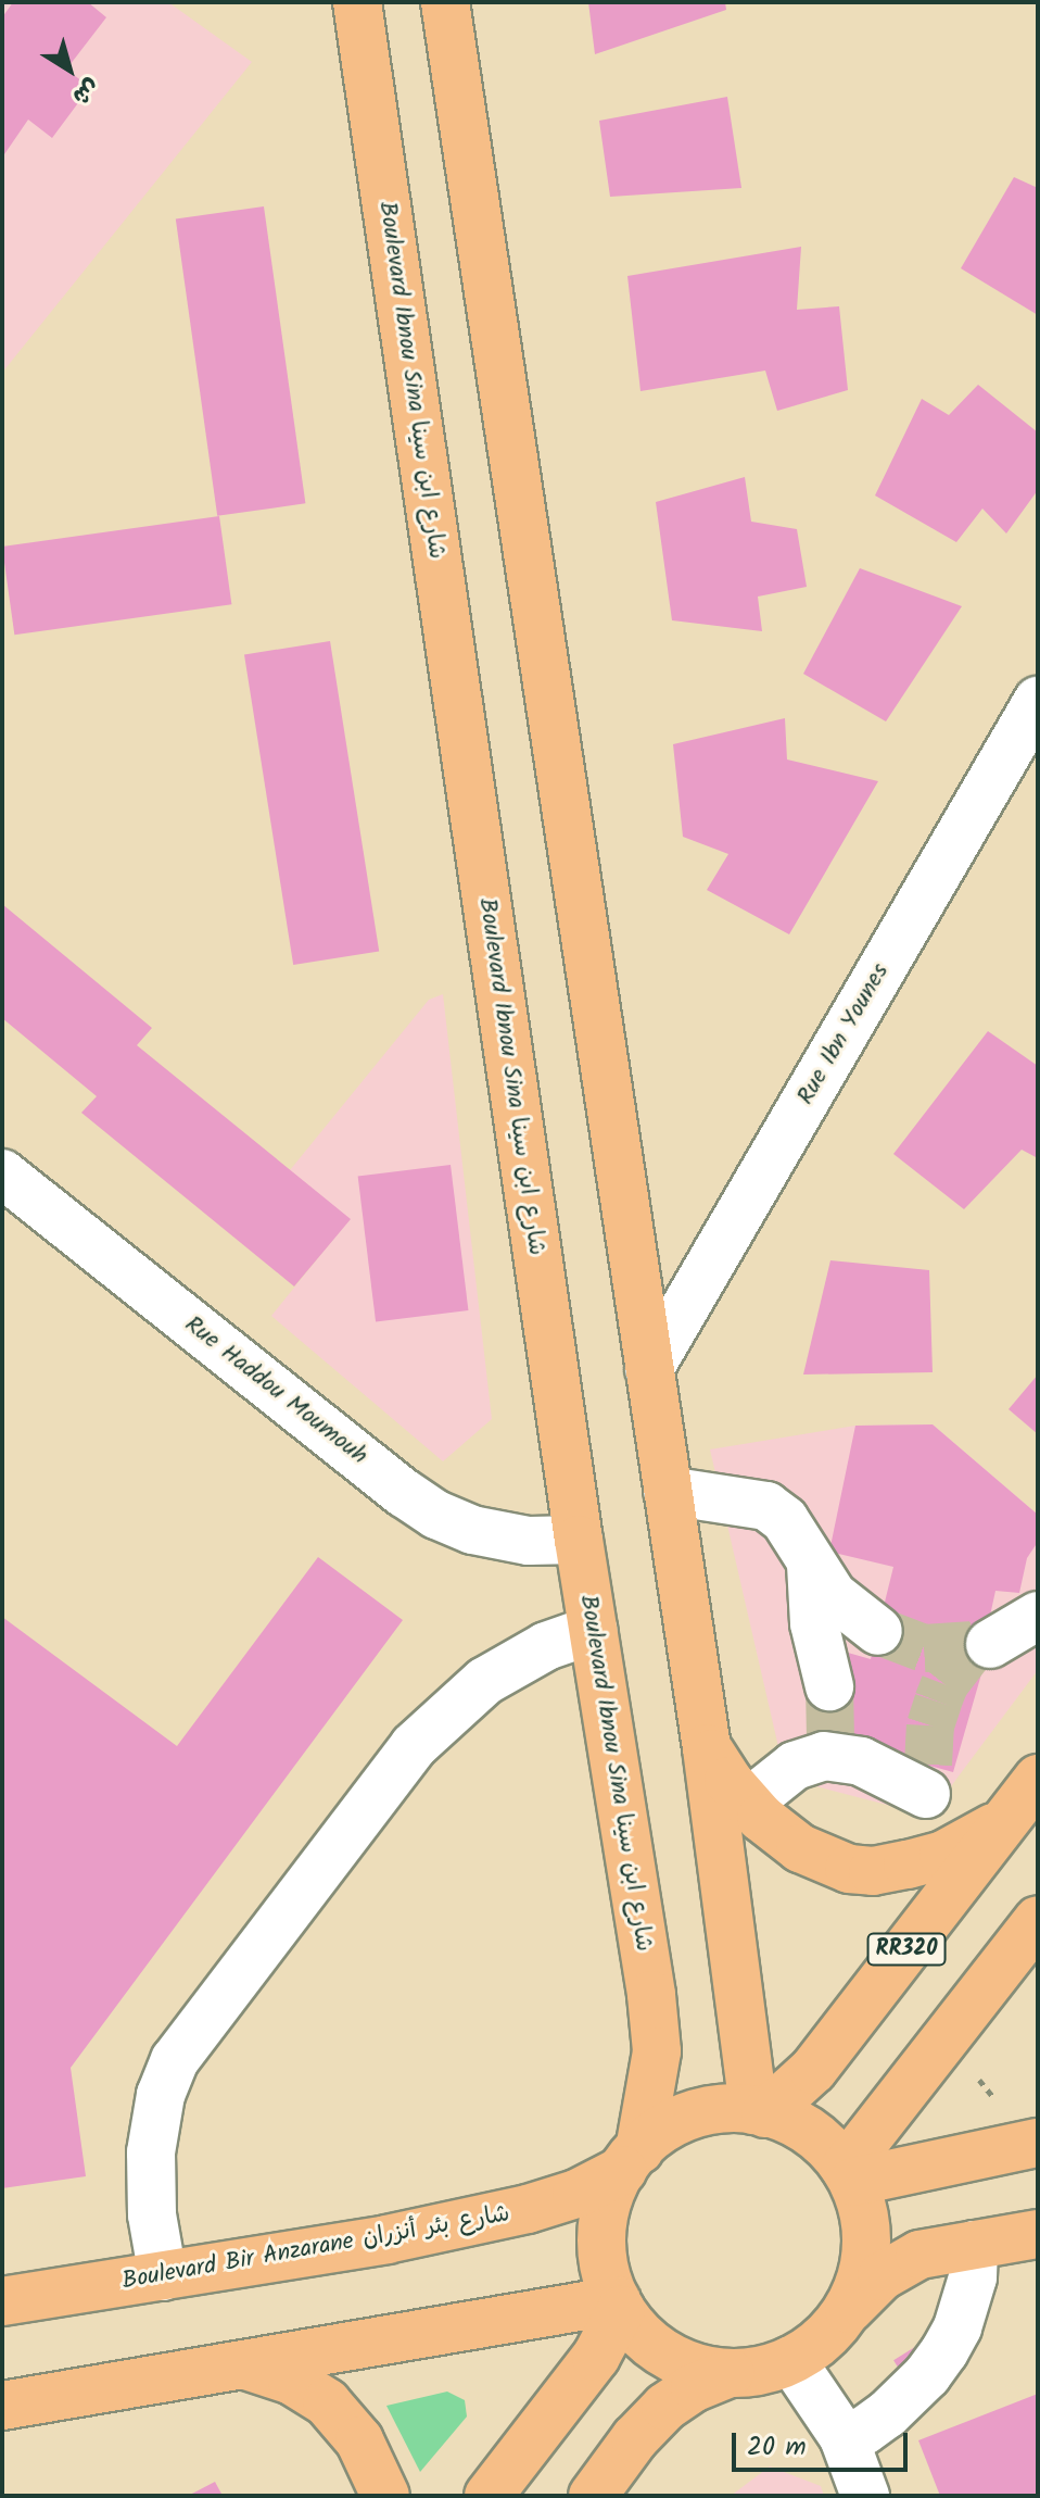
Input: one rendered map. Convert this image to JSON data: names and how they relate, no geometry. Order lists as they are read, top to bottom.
{
  "streets": {
    "main road": ["Boulevard Ibnou Sina شارع ابن سينا", "RR320", "Boulevard Bir Anzarane شارع بئر أنزران"],
    "street": ["Rue Ibn Younes", "Rue Haddou Moumouh"]
  },
  "crossings": [
    ["Boulevard Ibnou Sina شارع ابن سينا", "Rue Haddou Moumouh"],
    ["Boulevard Ibnou Sina شارع ابن سينا", "RR320"],
    ["Boulevard Ibnou Sina شارع ابن سينا", "Boulevard Bir Anzarane شارع بئر أنزران"],
    ["RR320", "Boulevard Bir Anzarane شارع بئر أنزران"]
  ],
  "scale_bar": "20 m",
  "north": "bottom right"
}
